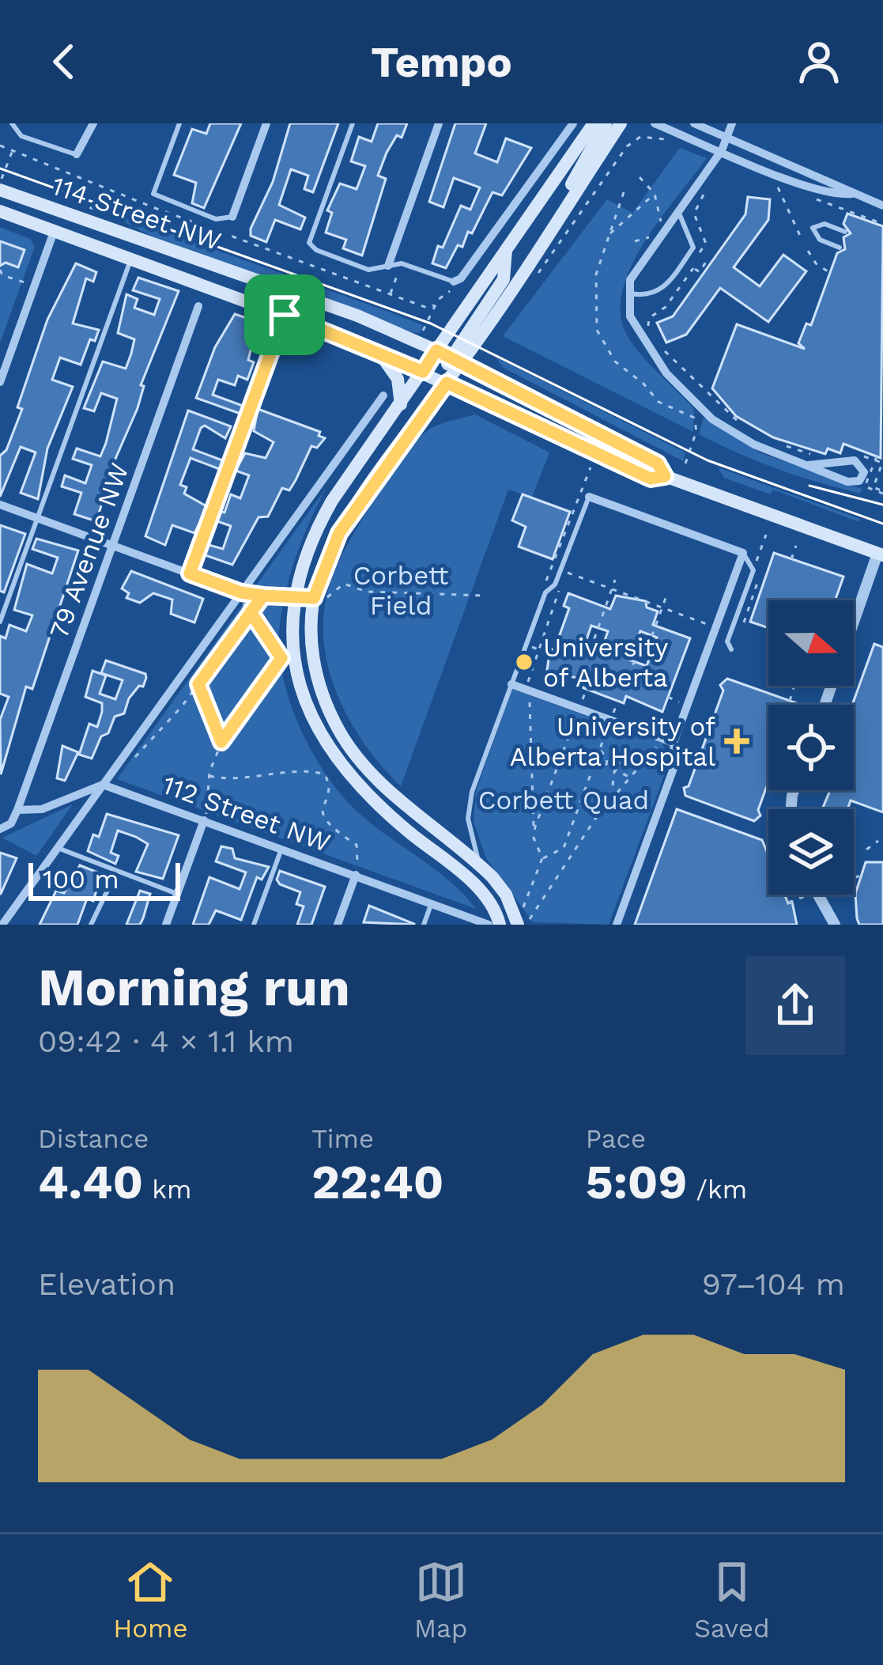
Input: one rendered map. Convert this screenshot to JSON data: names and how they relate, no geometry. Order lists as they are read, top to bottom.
{
  "streets": {
    "main road": ["114 Street NW"],
    "street": ["79 Avenue NW", "112 Street NW"]
  },
  "parks": ["Corbett Field", "Corbett Quad"],
  "places": {
    "other": ["University of Alberta"],
    "health": ["University of Alberta Hospital"]
  },
  "scale_bar": "100 m",
  "north": "right",
  "page": {
    "header": "Tempo",
    "scale": "100 m",
    "heading": ["Morning run", "09:42 · 4 × 1.1 km"],
    "stats": [
      ["Distance", "4.40 km"],
      ["Time", "22:40"],
      ["Pace", "5:09 /km"]
    ],
    "chart": ["Elevation", "97–104 m"],
    "tabs": ["Home", "Map", "Saved"]
  }
}
